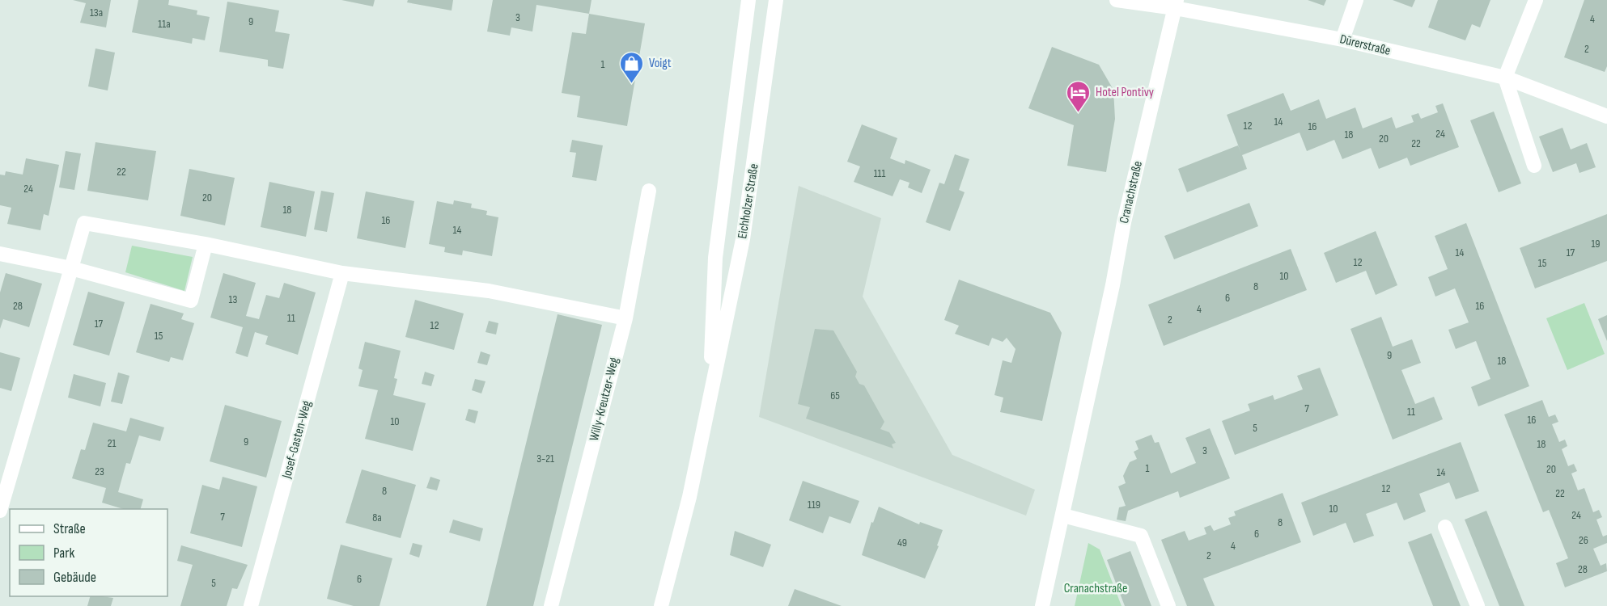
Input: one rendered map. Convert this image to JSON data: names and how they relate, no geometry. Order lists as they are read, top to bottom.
{
  "streets": {
    "street": [
      "Dürerstraße",
      "Cranachstraße",
      "Eichholzer Straße",
      "Willy-Kreutzer-Weg",
      "Josef-Gasten-Weg"
    ]
  },
  "crossings": [
    ["Dürerstraße", "Cranachstraße"]
  ],
  "parks": ["Cranachstraße"],
  "places": {
    "shop": ["Voigt"],
    "hotel": ["Hotel Pontivy"]
  },
  "house_numbers": [
    "13a",
    "3",
    "4",
    "9",
    "11a",
    "2",
    "1",
    "14",
    "12",
    "16",
    "24",
    "18",
    "20",
    "22",
    "22",
    "111",
    "24",
    "20",
    "18",
    "16",
    "14",
    "19",
    "14",
    "17",
    "12",
    "15",
    "10",
    "8",
    "6",
    "13",
    "28",
    "16",
    "4",
    "11",
    "2",
    "17",
    "12",
    "15",
    "9",
    "18",
    "65",
    "7",
    "11",
    "16",
    "10",
    "5",
    "9",
    "21",
    "18",
    "3",
    "3-21",
    "1",
    "20",
    "23",
    "14",
    "12",
    "8",
    "22",
    "119",
    "10",
    "24",
    "7",
    "8a",
    "8",
    "6",
    "26",
    "49",
    "4",
    "2",
    "28",
    "6",
    "5"
  ],
  "legend": ["Straße", "Park", "Gebäude"]
}
